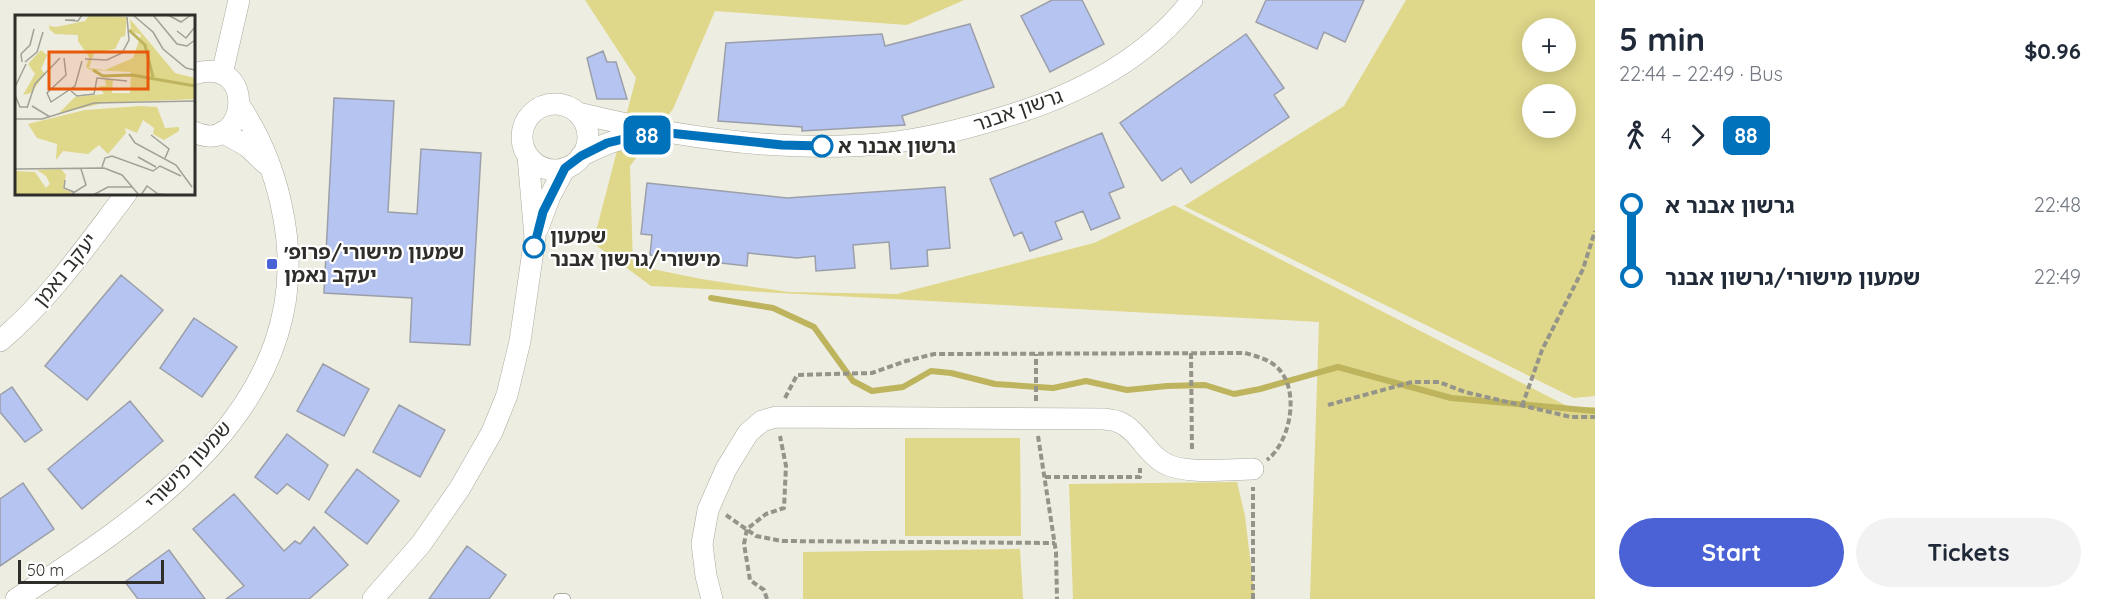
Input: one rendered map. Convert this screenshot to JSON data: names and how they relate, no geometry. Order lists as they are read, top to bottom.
{
  "streets": {
    "street": ["גרשון אבנר", "יעקב נאמן", "שמעון מישורי"]
  },
  "places": {
    "other": ["גרשון אבנר א", "שמעון מישורי/גרשון אבנר"],
    "transit": ["שמעון מישורי/פרופ׳ יעקב נאמן"]
  },
  "lines": ["bus line 88"],
  "scale_bar": "50 m",
  "page": {
    "on_map": "88",
    "heading": ["5 min", "22:44 – 22:49 · Bus", "$0.96"],
    "map_buttons": ["+", "−"],
    "legs": ["4", "88"],
    "list": [
      {
        "name": "גרשון אבנר א",
        "value": "22:48"
      },
      {
        "name": "שמעון מישורי/גרשון אבנר",
        "value": "22:49"
      }
    ],
    "buttons": ["Start", "Tickets"],
    "scale": "50 m"
  }
}
